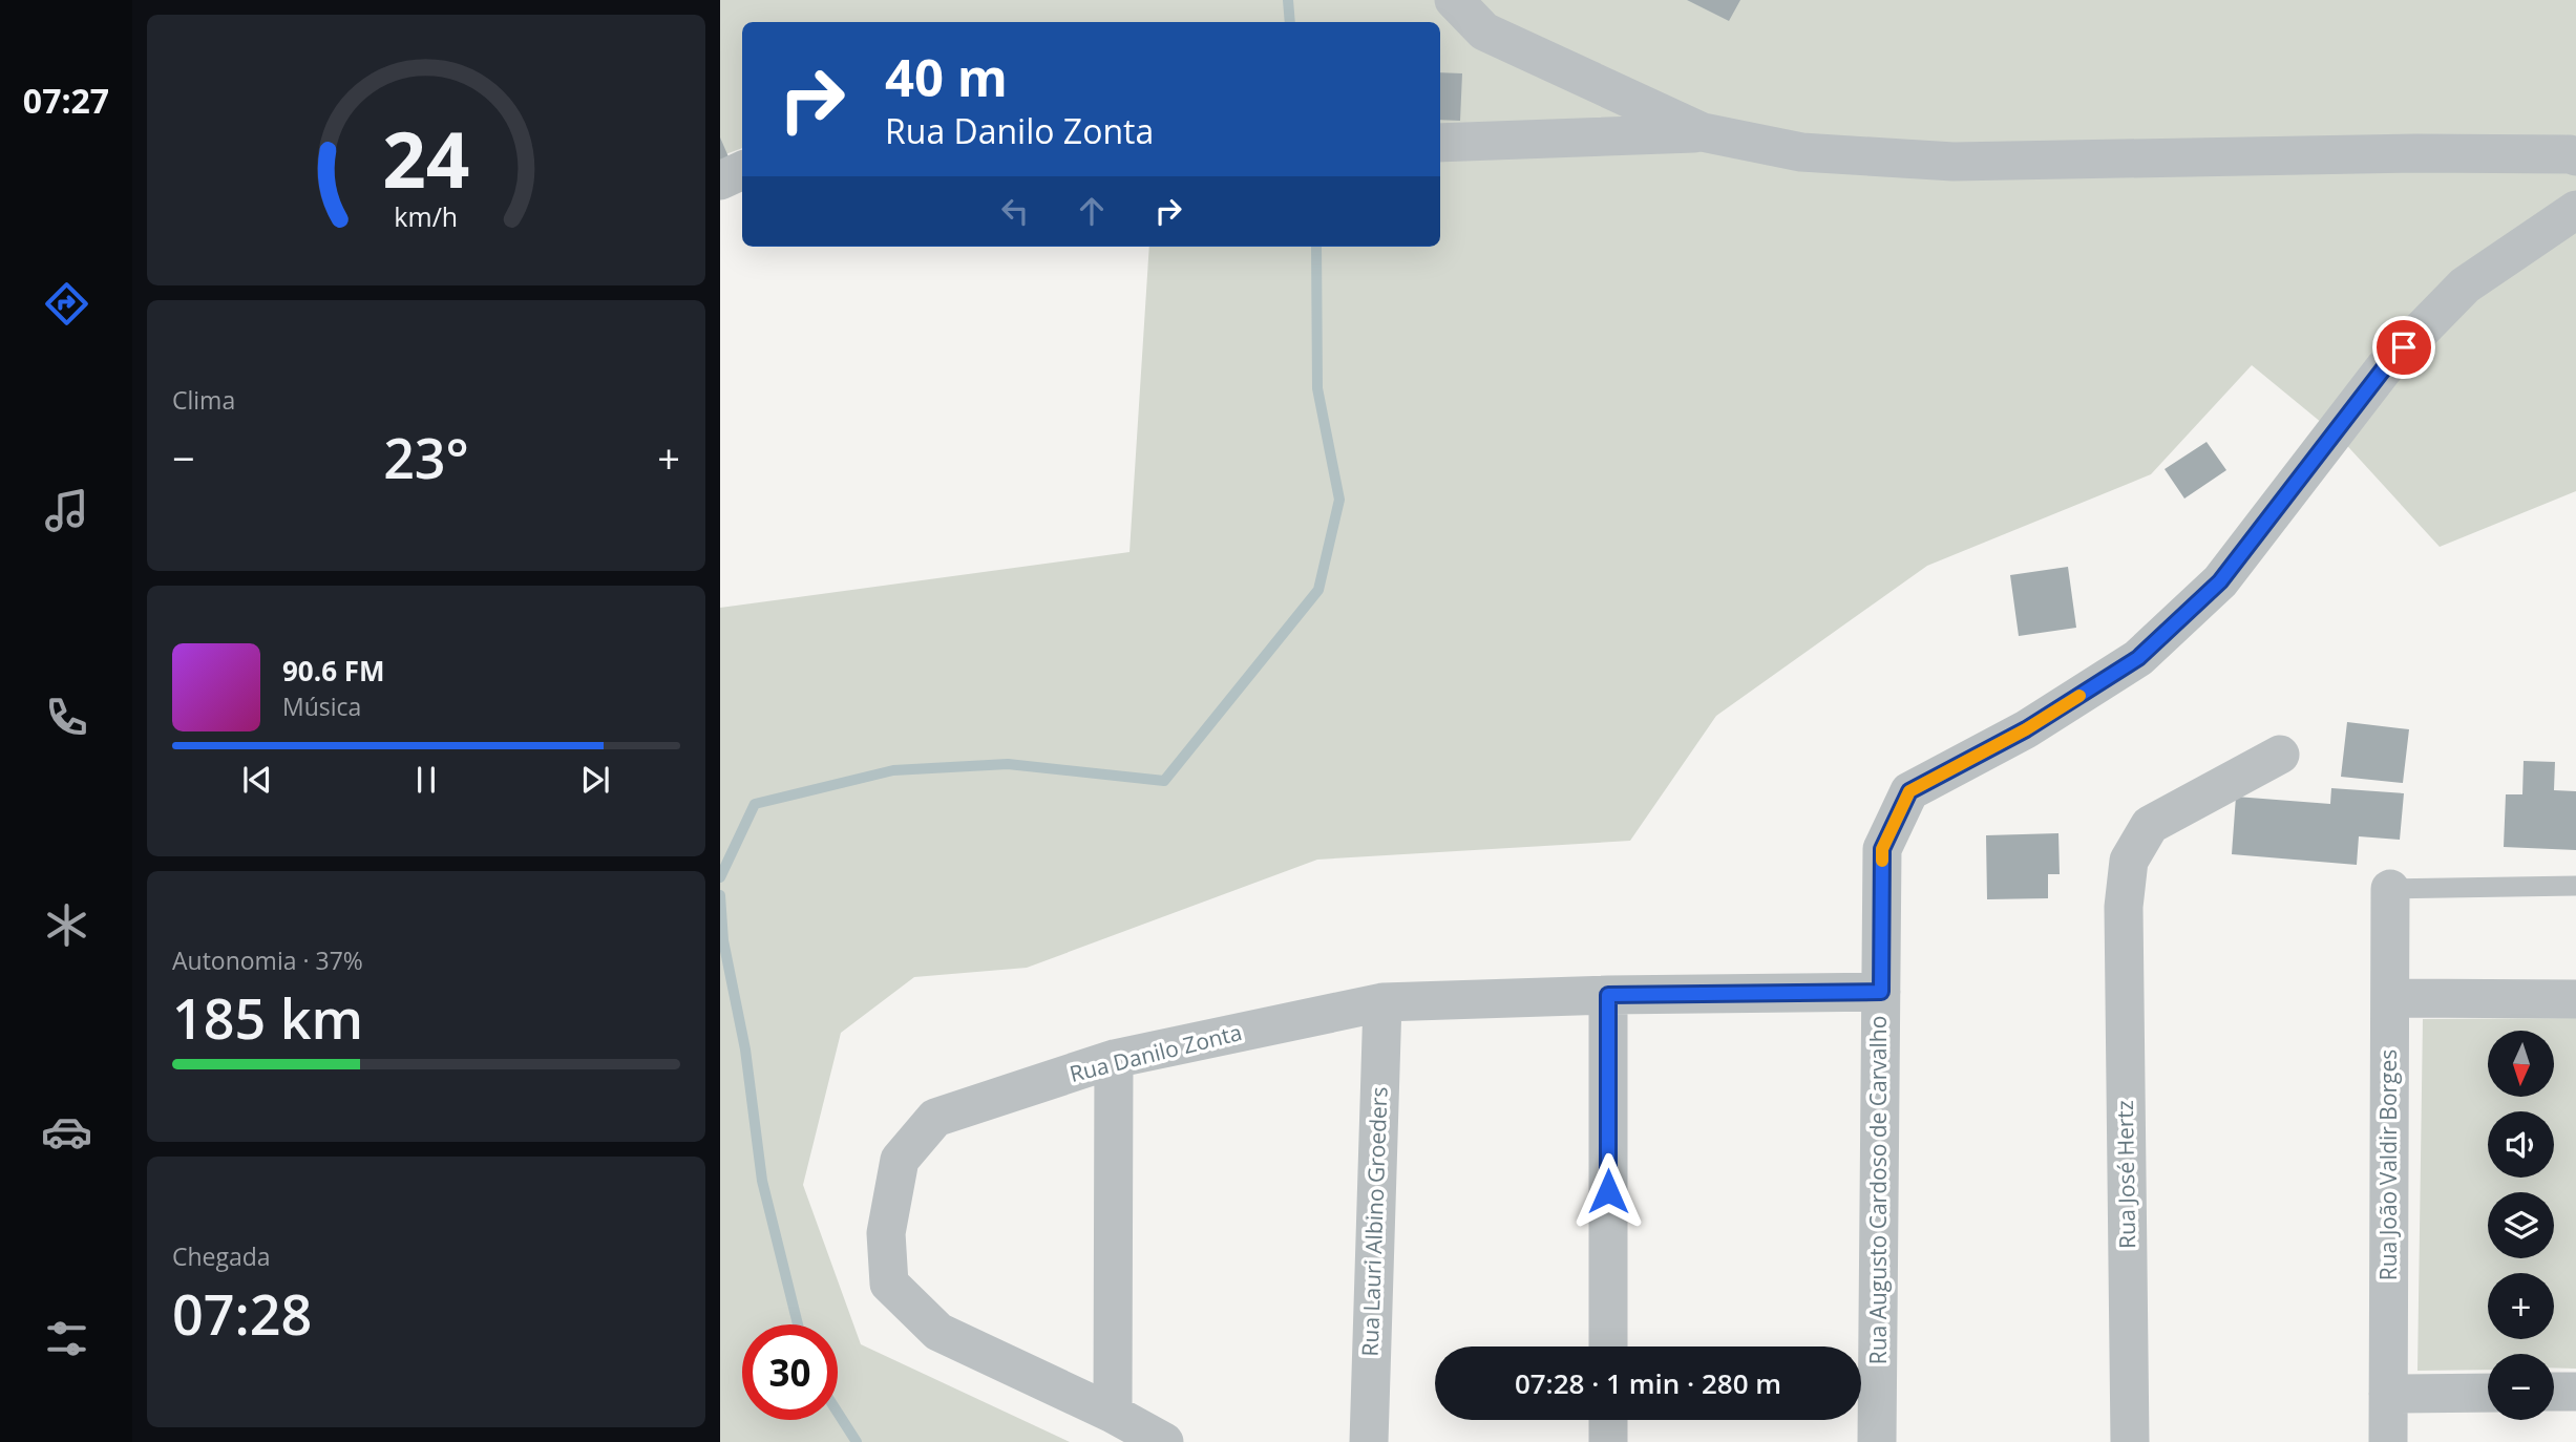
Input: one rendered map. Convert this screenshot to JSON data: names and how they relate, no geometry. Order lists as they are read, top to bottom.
{
  "streets": {
    "street": [
      "Rua Danilo Zonta",
      "Rua João Valdir Borges",
      "Rua José Hertz",
      "Rua Augusto Cardoso de Carvalho",
      "Rua Lauri Albino Groeders"
    ]
  },
  "crossings": [
    ["Rua Danilo Zonta", "Rua Augusto Cardoso de Carvalho"],
    ["Rua Danilo Zonta", "Rua Lauri Albino Groeders"]
  ],
  "north": "bottom",
  "page": {
    "tabs": "07:27",
    "turn": ["40 m", "Rua Danilo Zonta"],
    "tile": [
      "Clima",
      ["Autonomia · 37%", "185 km"],
      ["Chegada", "07:28"]
    ],
    "heat": ["−", "23°", "+"],
    "song": ["90.6 FM", "Música"],
    "map_buttons": ["+", "−"],
    "limit": "30",
    "trip": "07:28 · 1 min · 280 m",
    "gauge": ["24", "km/h"]
  }
}
